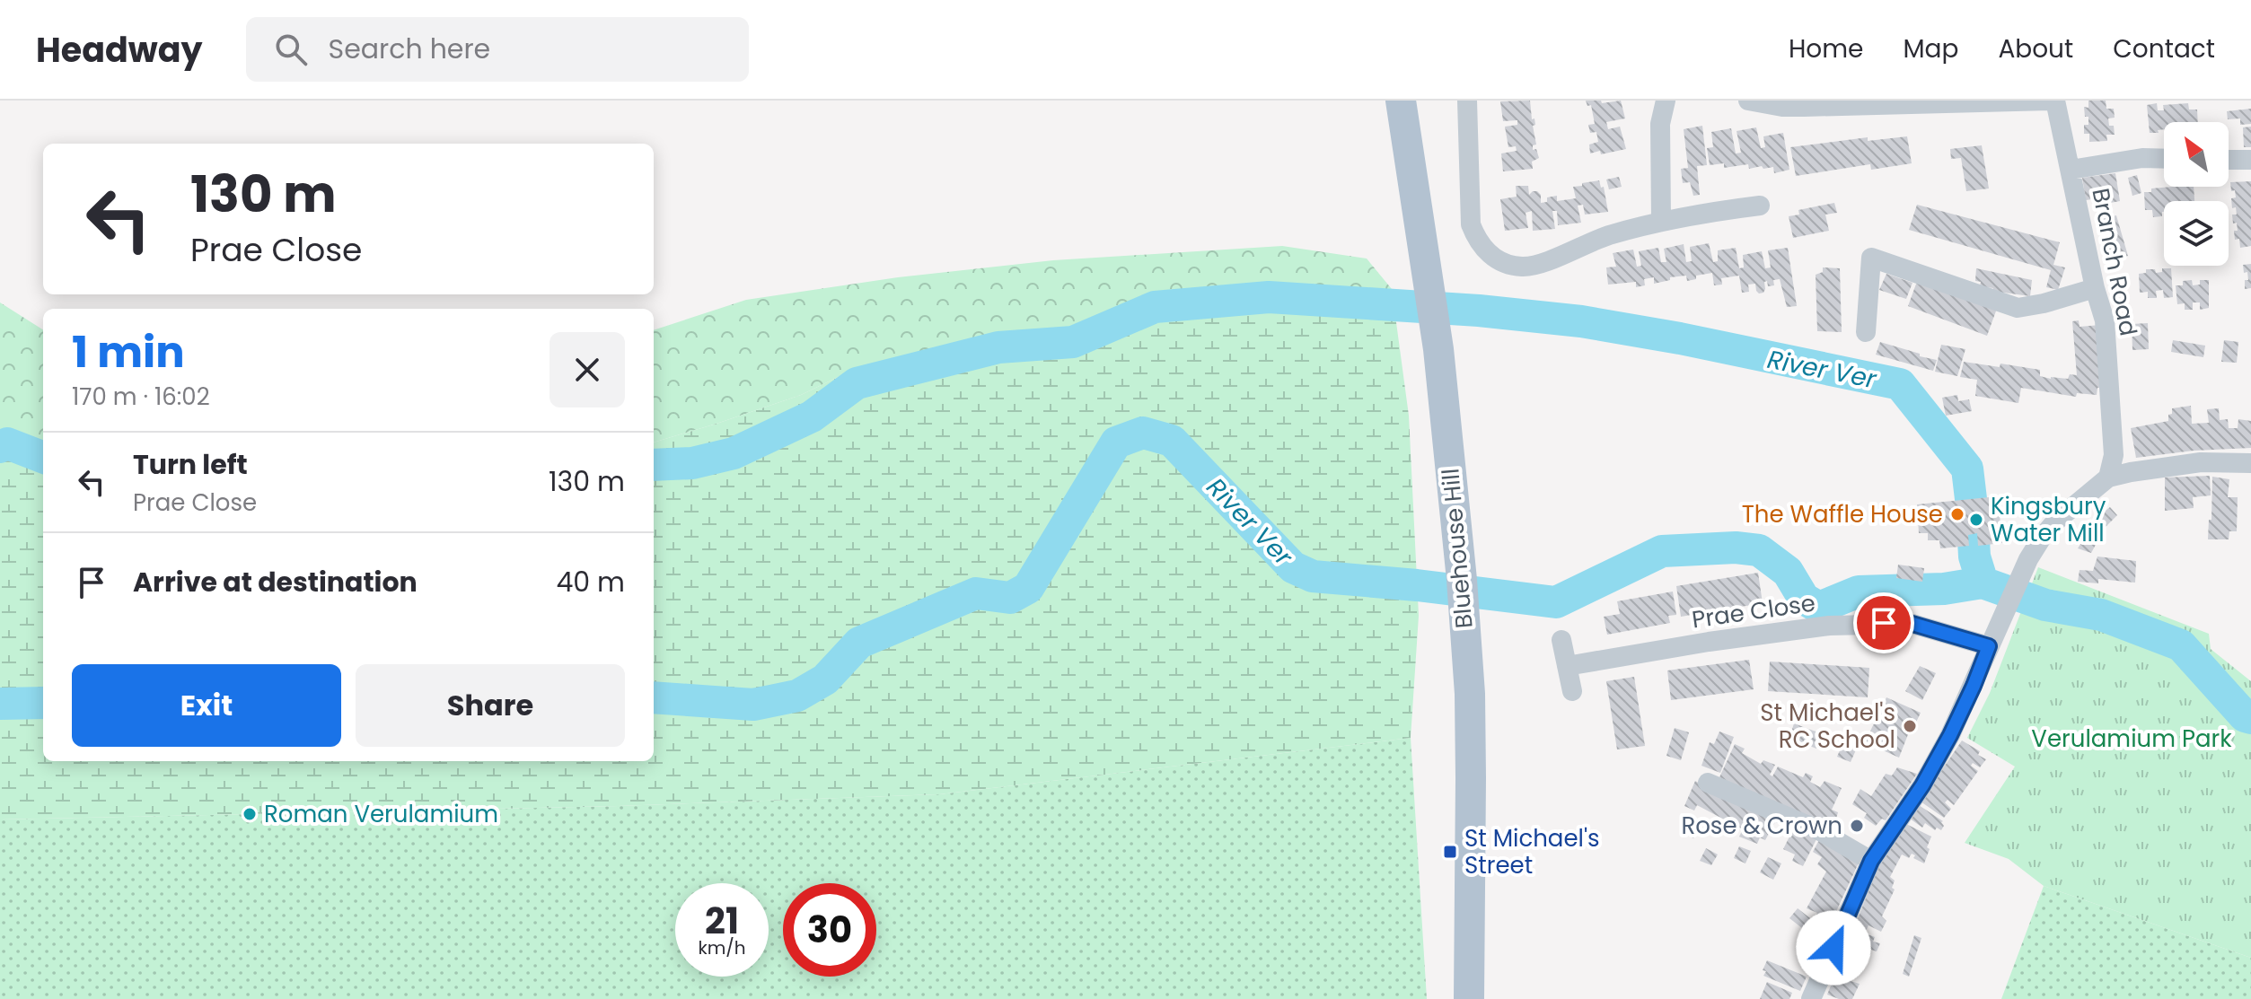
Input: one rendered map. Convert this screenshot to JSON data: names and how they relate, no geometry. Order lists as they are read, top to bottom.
{
  "streets": {
    "main road": ["Bluehouse Hill"],
    "street": ["Branch Road", "Prae Close"]
  },
  "water": ["River Ver"],
  "parks": ["Verulamium Park"],
  "places": {
    "other": [
      "The Waffle House",
      "Kingsbury Water Mill",
      "St Michael's RC School",
      "Roman Verulamium",
      "Rose & Crown"
    ],
    "transit": ["St Michael's Street"]
  },
  "north": "top left",
  "page": {
    "header": "Headway",
    "search": "Search here",
    "nav": [
      "Home",
      "Map",
      "About",
      "Contact"
    ],
    "turn": ["130 m", "Prae Close"],
    "heading": ["1 min", "170 m · 16:02"],
    "list": [
      {
        "name": "Turn left",
        "note": "Prae Close",
        "value": "130 m"
      },
      {
        "name": "Arrive at destination",
        "value": "40 m"
      }
    ],
    "buttons": ["Exit", "Share"],
    "speed": "21 km/h",
    "limit": "30"
  }
}
